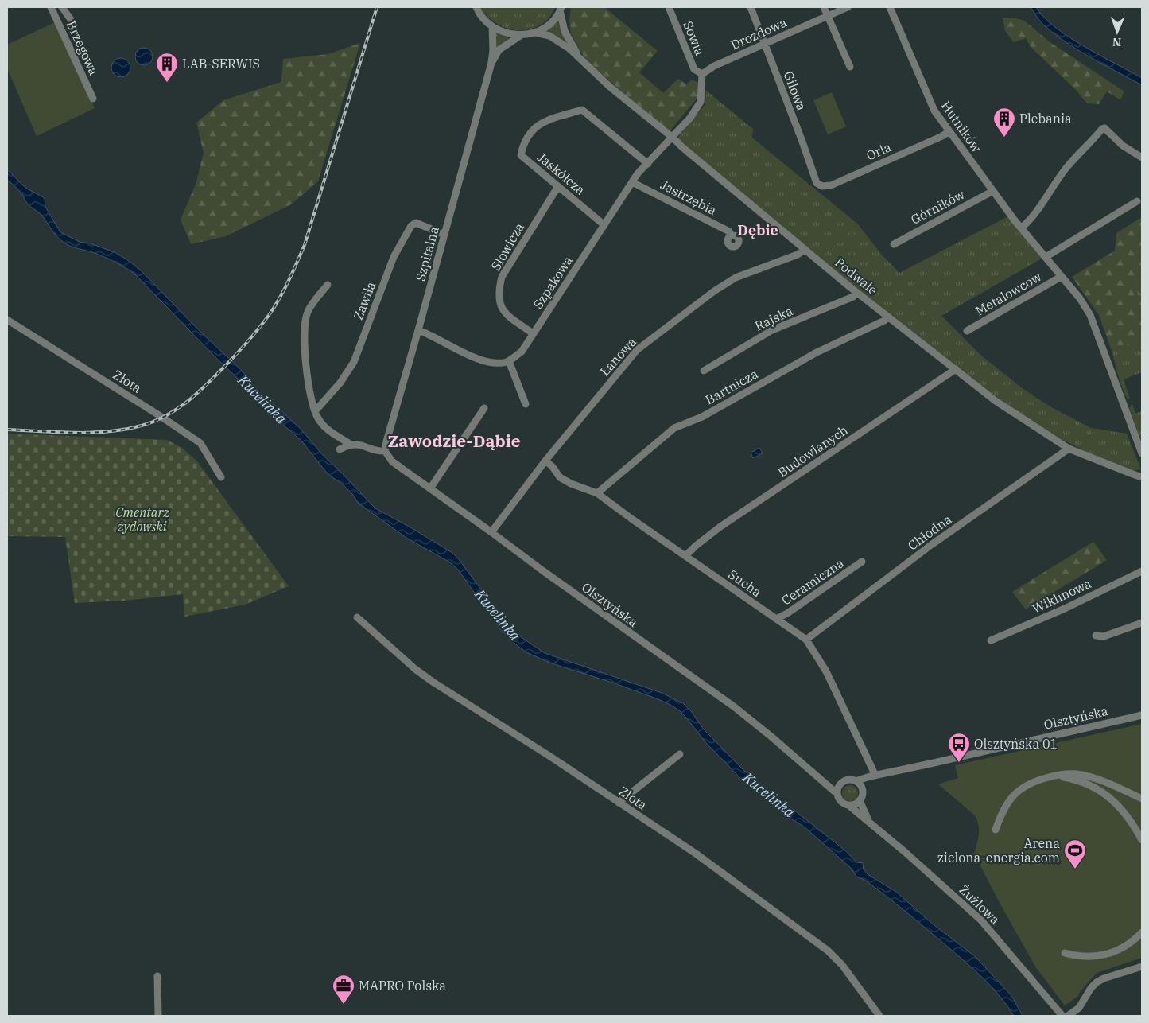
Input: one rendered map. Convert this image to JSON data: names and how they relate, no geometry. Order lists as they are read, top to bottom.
{
  "streets": {
    "street": [
      "Drozdowa",
      "Sowia",
      "Brzegowa",
      "Gilowa",
      "Hutników",
      "Orla",
      "Jaskółcza",
      "Jastrzębia",
      "Górników",
      "Słowicza",
      "Szpitalna",
      "Podwale",
      "Szpakowa",
      "Metalowców",
      "Zawiła",
      "Rajska",
      "Łanowa",
      "Złota",
      "Bartnicza",
      "Budowlanych",
      "Chłodna",
      "Ceramiczna",
      "Sucha",
      "Wiklinowa",
      "Olsztyńska",
      "Żużlowa"
    ]
  },
  "crossings": [
    ["Drozdowa", "Sowia"],
    ["Drozdowa", "Gilowa"],
    ["Drozdowa", "Szpakowa"],
    ["Sowia", "Szpakowa"],
    ["Gilowa", "Orla"],
    ["Hutników", "Orla"],
    ["Hutników", "Górników"],
    ["Hutników", "Metalowców"],
    ["Jaskółcza", "Słowicza"],
    ["Jaskółcza", "Szpakowa"],
    ["Jastrzębia", "Szpakowa"],
    ["Słowicza", "Szpakowa"],
    ["Szpitalna", "Zawiła"],
    ["Szpitalna", "Olsztyńska"],
    ["Podwale", "Szpakowa"],
    ["Podwale", "Rajska"],
    ["Podwale", "Łanowa"],
    ["Podwale", "Bartnicza"],
    ["Podwale", "Budowlanych"],
    ["Podwale", "Chłodna"],
    ["Łanowa", "Sucha"],
    ["Łanowa", "Olsztyńska"],
    ["Bartnicza", "Sucha"],
    ["Budowlanych", "Sucha"],
    ["Chłodna", "Sucha"],
    ["Ceramiczna", "Sucha"],
    ["Sucha", "Olsztyńska"],
    ["Olsztyńska", "Żużlowa"]
  ],
  "districts": ["Dębie", "Zawodzie-Dąbie"],
  "water": ["Kucelinka"],
  "parks": ["Cmentarz żydowski"],
  "places": {
    "building": ["LAB-SERWIS", "Plebania"],
    "bus stop": ["Olsztyńska 01"],
    "sports": ["Arena zielona-energia.com"],
    "office": ["MAPRO Polska"]
  },
  "north": "bottom"
}
